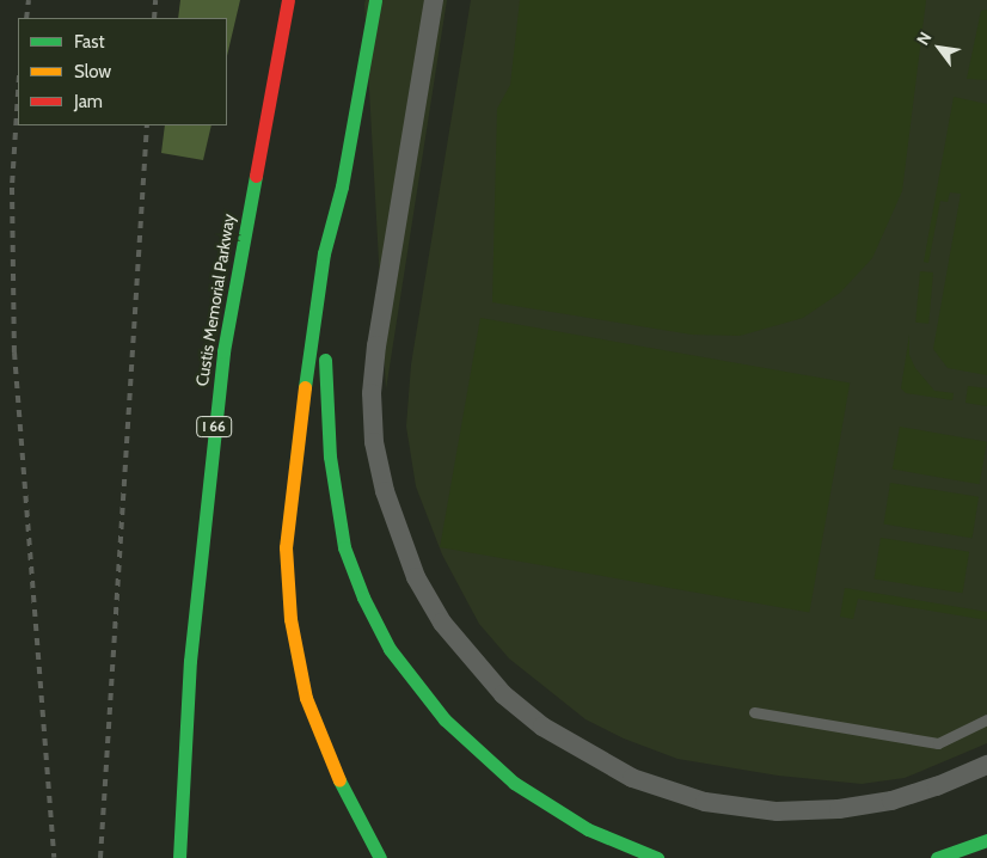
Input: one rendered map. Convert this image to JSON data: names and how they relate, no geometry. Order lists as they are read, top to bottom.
{
  "streets": {
    "highway": ["Custis Memorial Parkway", "I 66"]
  },
  "legend": ["Fast", "Slow", "Jam"],
  "north": "top left"
}
